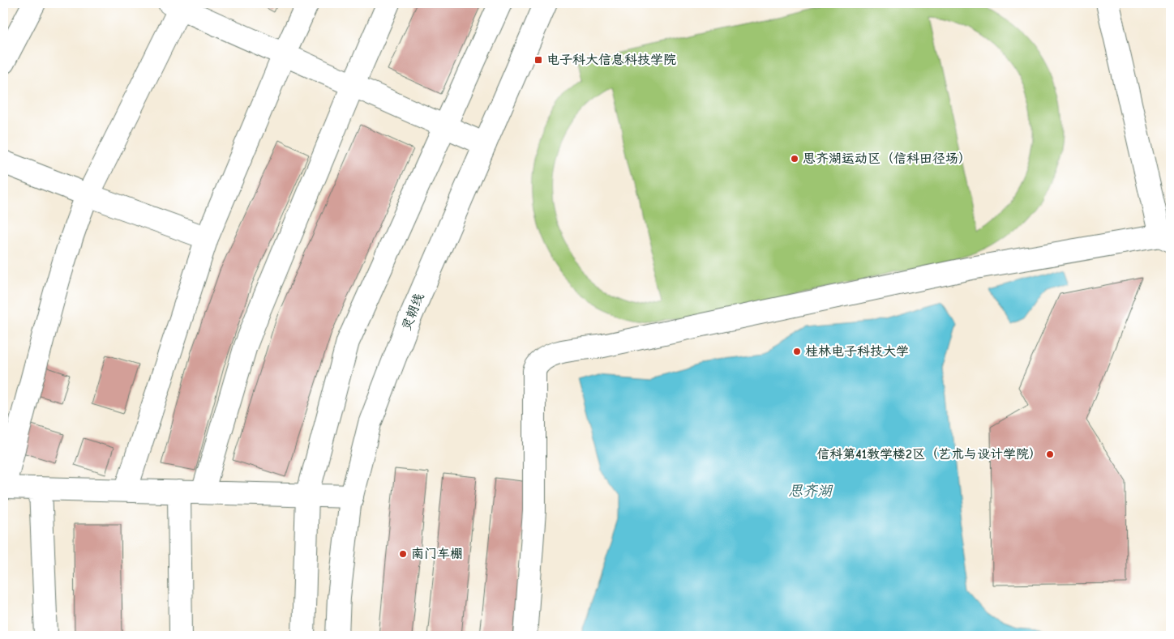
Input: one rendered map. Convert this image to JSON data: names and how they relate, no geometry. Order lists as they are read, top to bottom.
{
  "streets": {
    "street": ["灵朝线"]
  },
  "water": ["思齐湖"],
  "places": {
    "transit": ["电子科大信息科技学院"],
    "other": [
      "思齐湖运动区（信科田径场）",
      "桂林电子科技大学",
      "信科第41教学楼2区（艺术与设计学院）",
      "南门车棚"
    ]
  }
}
